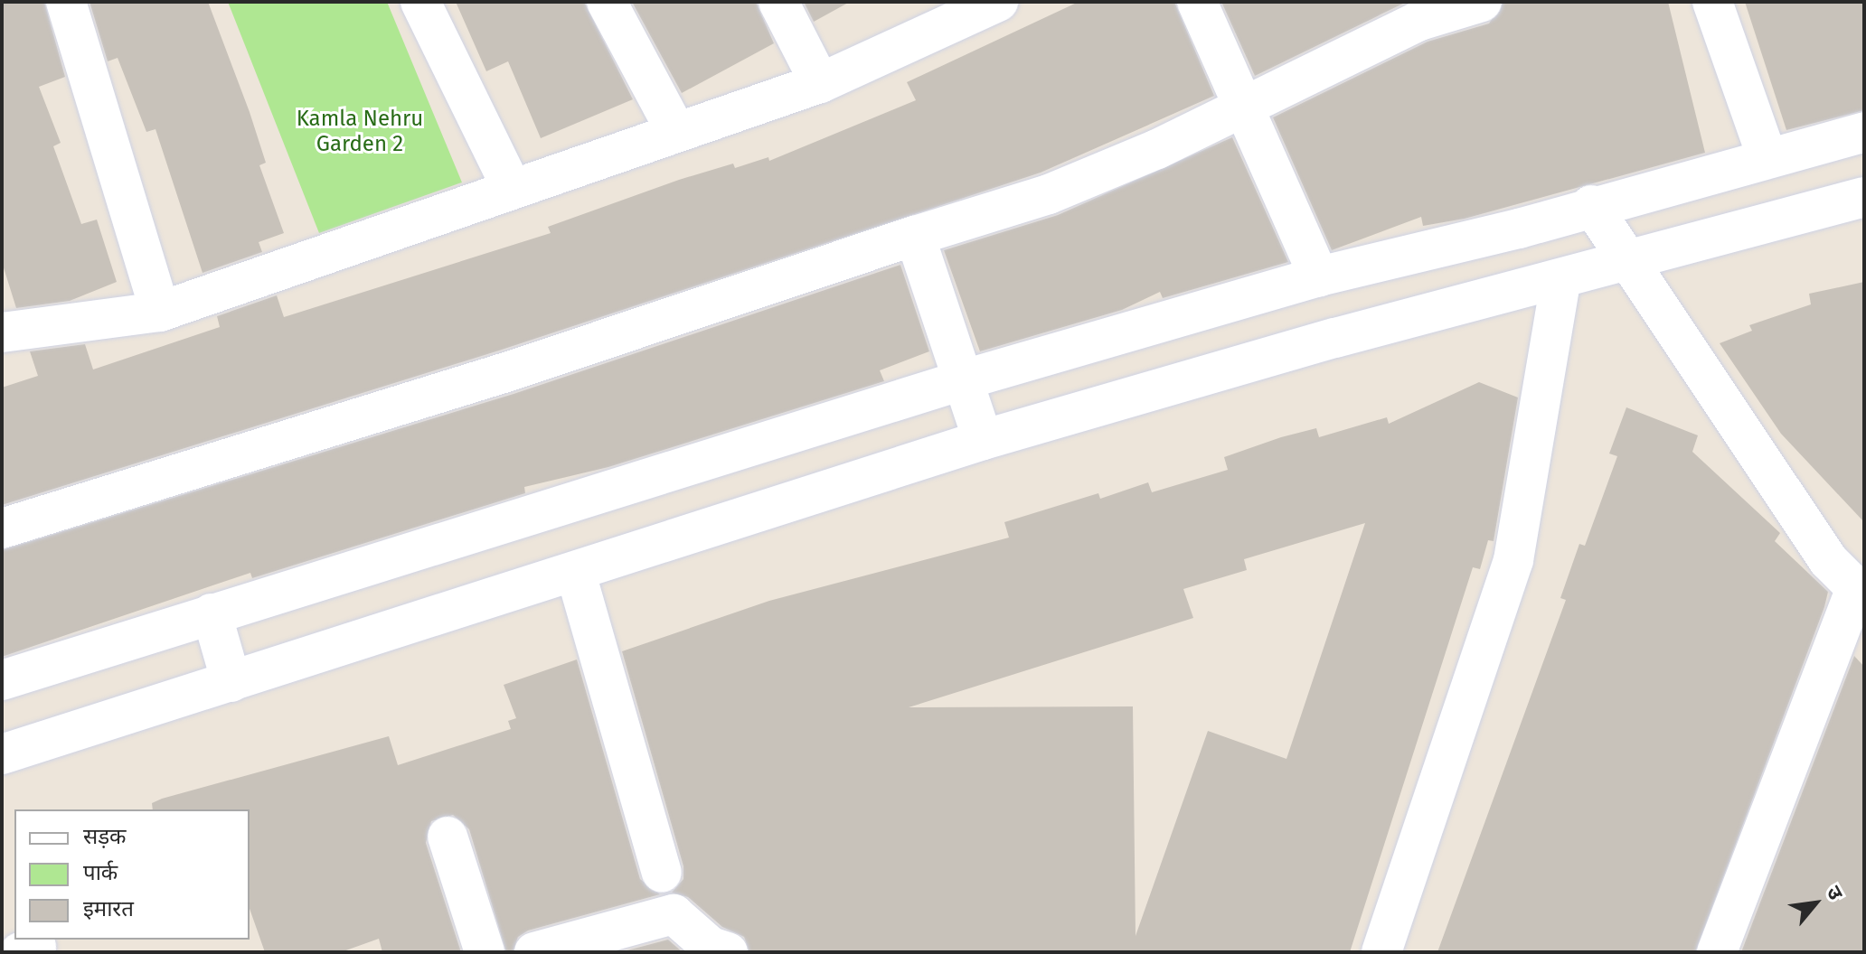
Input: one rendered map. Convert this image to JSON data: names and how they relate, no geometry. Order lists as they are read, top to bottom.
{
  "parks": ["Kamla Nehru Garden 2"],
  "legend": ["सड़क", "पार्क", "इमारत"],
  "north": "top right"
}
